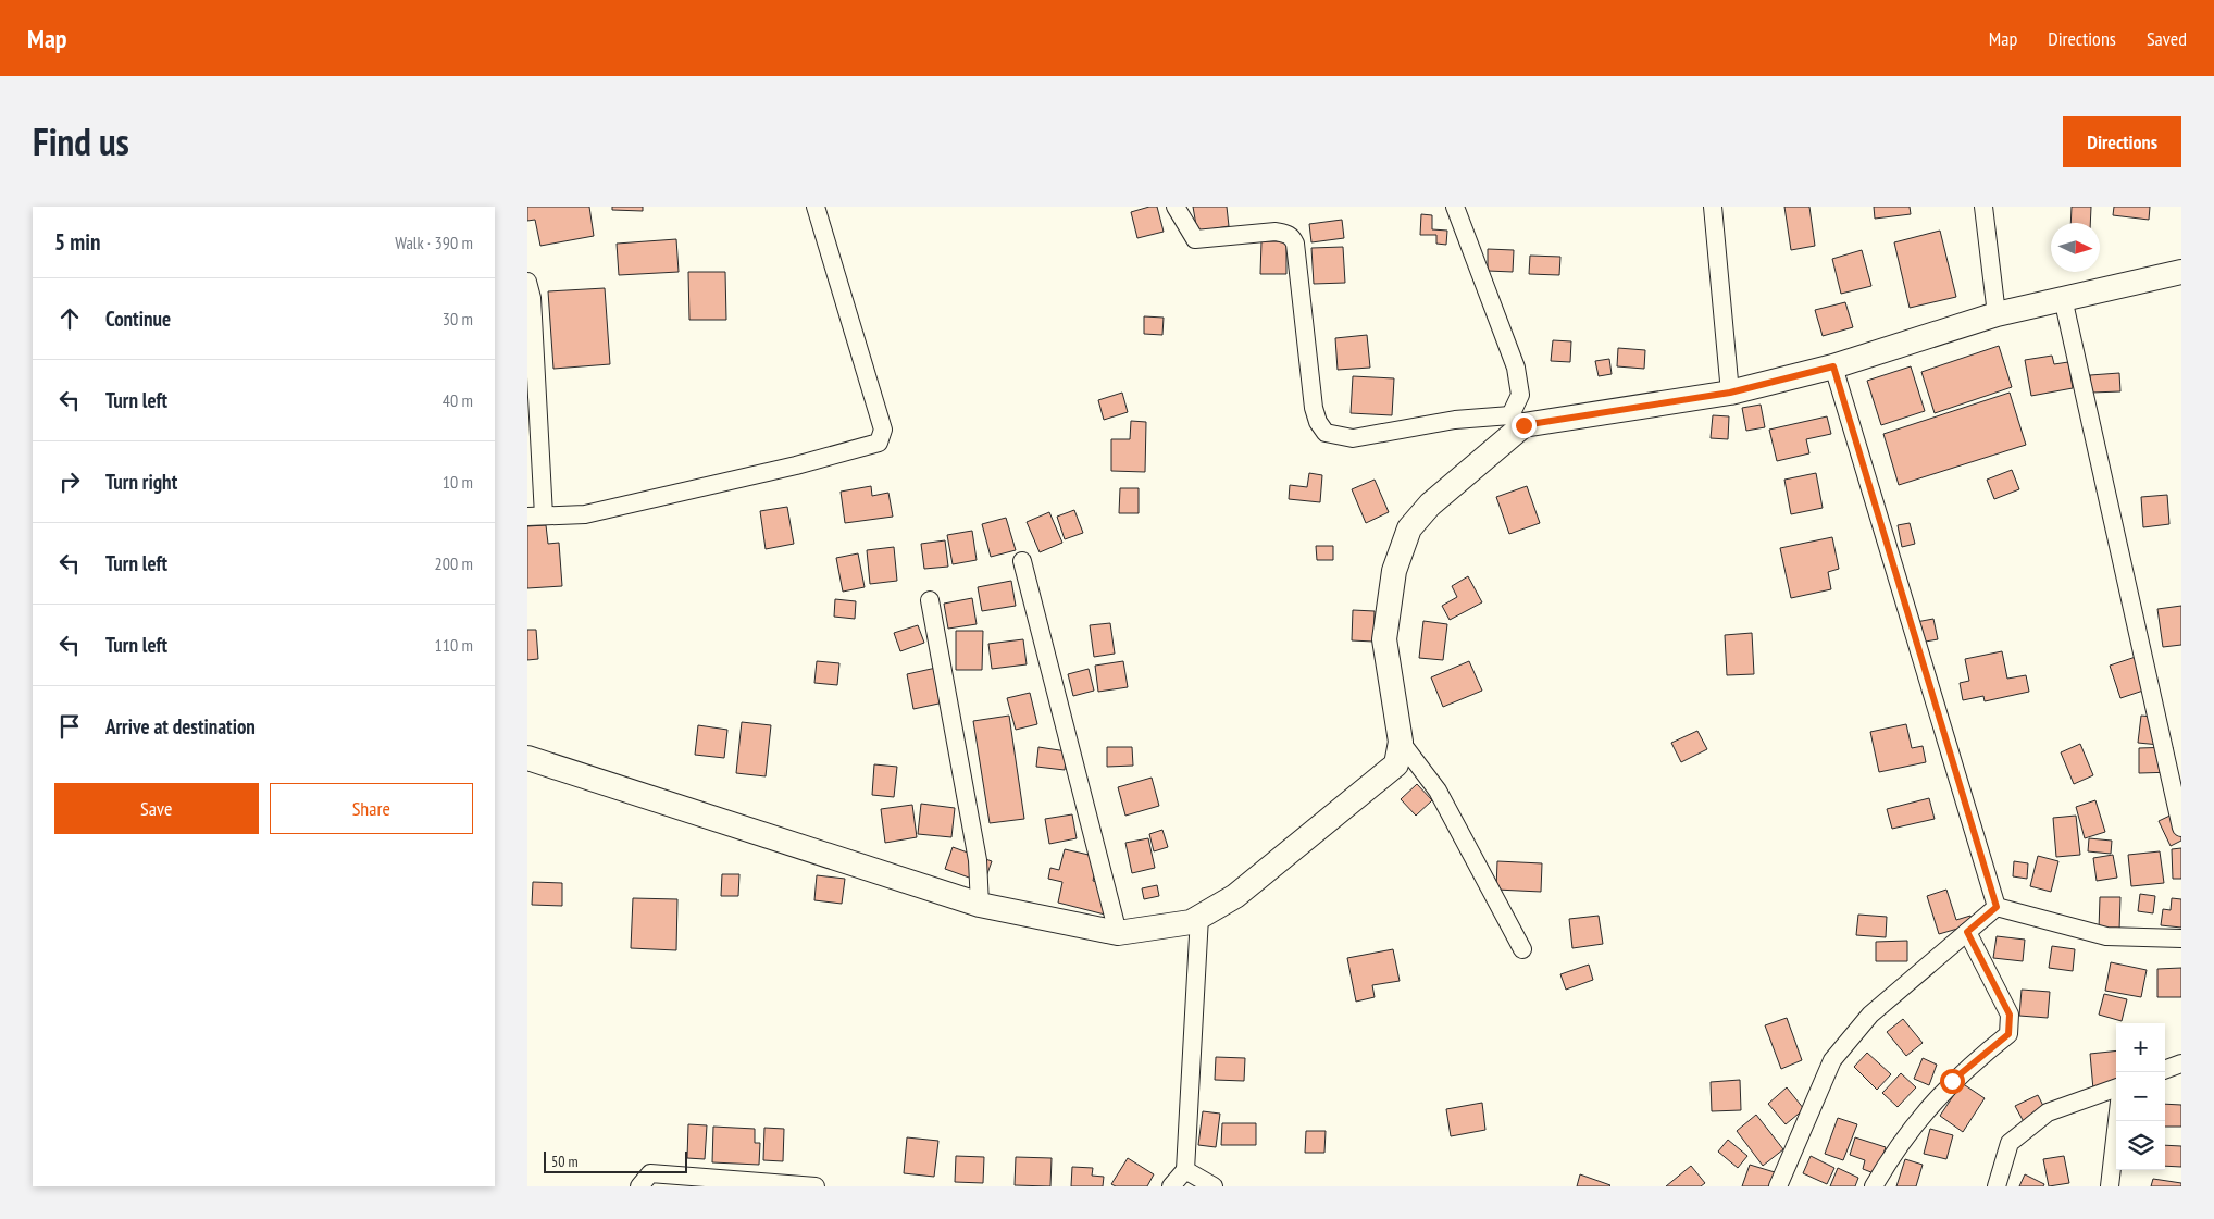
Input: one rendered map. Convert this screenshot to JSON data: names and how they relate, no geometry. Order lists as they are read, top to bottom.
{
  "scale_bar": "50 m",
  "north": "right",
  "page": {
    "header": "Map",
    "nav": ["Map", "Directions", "Saved"],
    "title": "Find us",
    "buttons": [
      "Directions",
      ["Save", "Share"]
    ],
    "heading": ["5 min", "Walk · 390 m"],
    "list": [
      ["Continue", "30 m"],
      ["Turn left", "40 m"],
      ["Turn right", "10 m"],
      ["Turn left", "200 m"],
      ["Turn left", "110 m"],
      "Arrive at destination"
    ],
    "map_buttons": ["+", "−"],
    "scale": "50 m"
  }
}
